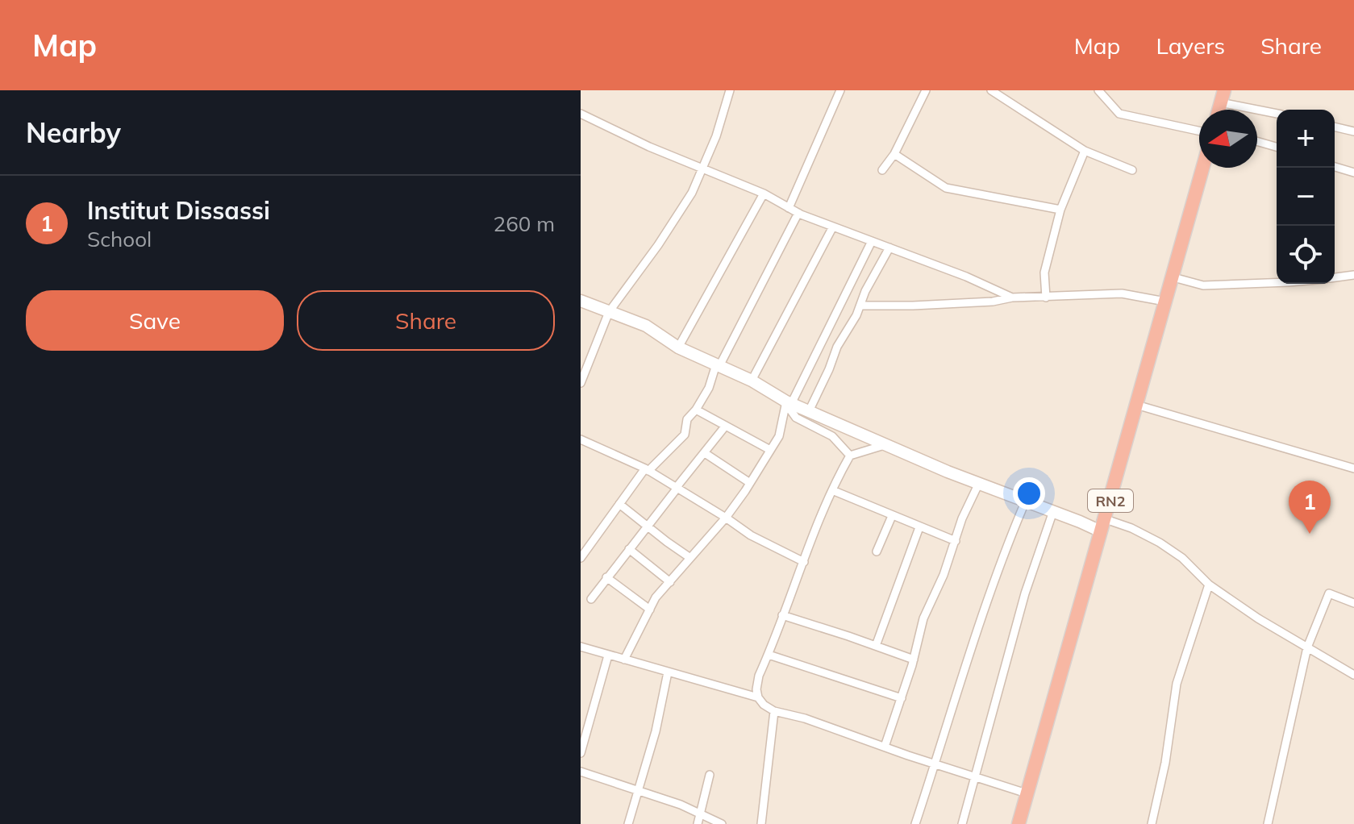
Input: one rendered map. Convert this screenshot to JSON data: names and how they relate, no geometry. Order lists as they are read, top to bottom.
{
  "streets": {
    "highway": ["RN2"]
  },
  "north": "left",
  "page": {
    "header": "Map",
    "nav": ["Map", "Layers", "Share"],
    "heading": "Nearby",
    "map_buttons": ["+", "−"],
    "list": [
      {
        "mark": "1",
        "name": "Institut Dissassi",
        "note": "School",
        "value": "260 m"
      }
    ],
    "buttons": ["Save", "Share"],
    "pins": "1"
  }
}
